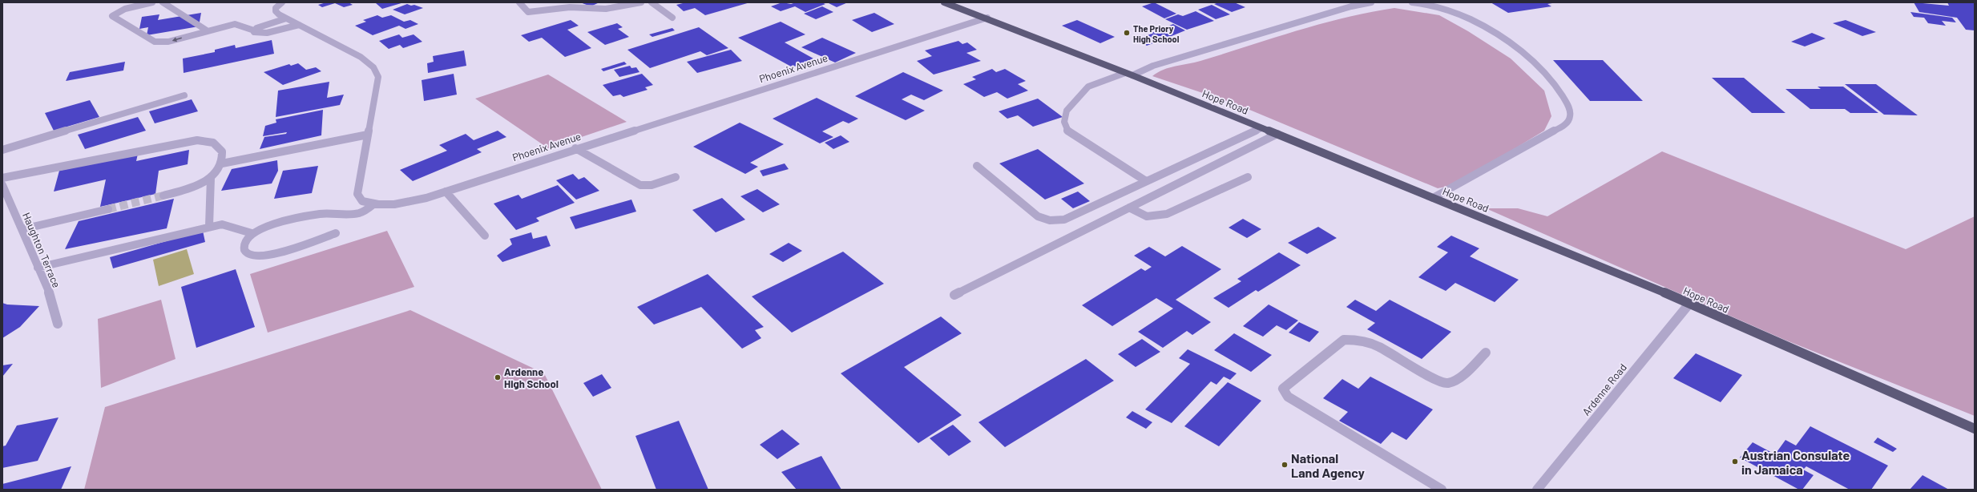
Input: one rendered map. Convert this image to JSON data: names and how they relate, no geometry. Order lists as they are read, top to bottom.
{
  "streets": {
    "main road": ["Hope Road"],
    "street": ["Phoenix Avenue", "Haughton Terrace", "Ardenne Road"]
  },
  "crossings": [
    ["Phoenix Avenue", "Hope Road"],
    ["Hope Road", "Ardenne Road"]
  ],
  "places": [
    "The Priory High School",
    "Ardenne High School",
    "Austrian Consulate in Jamaica",
    "National Land Agency"
  ]
}
